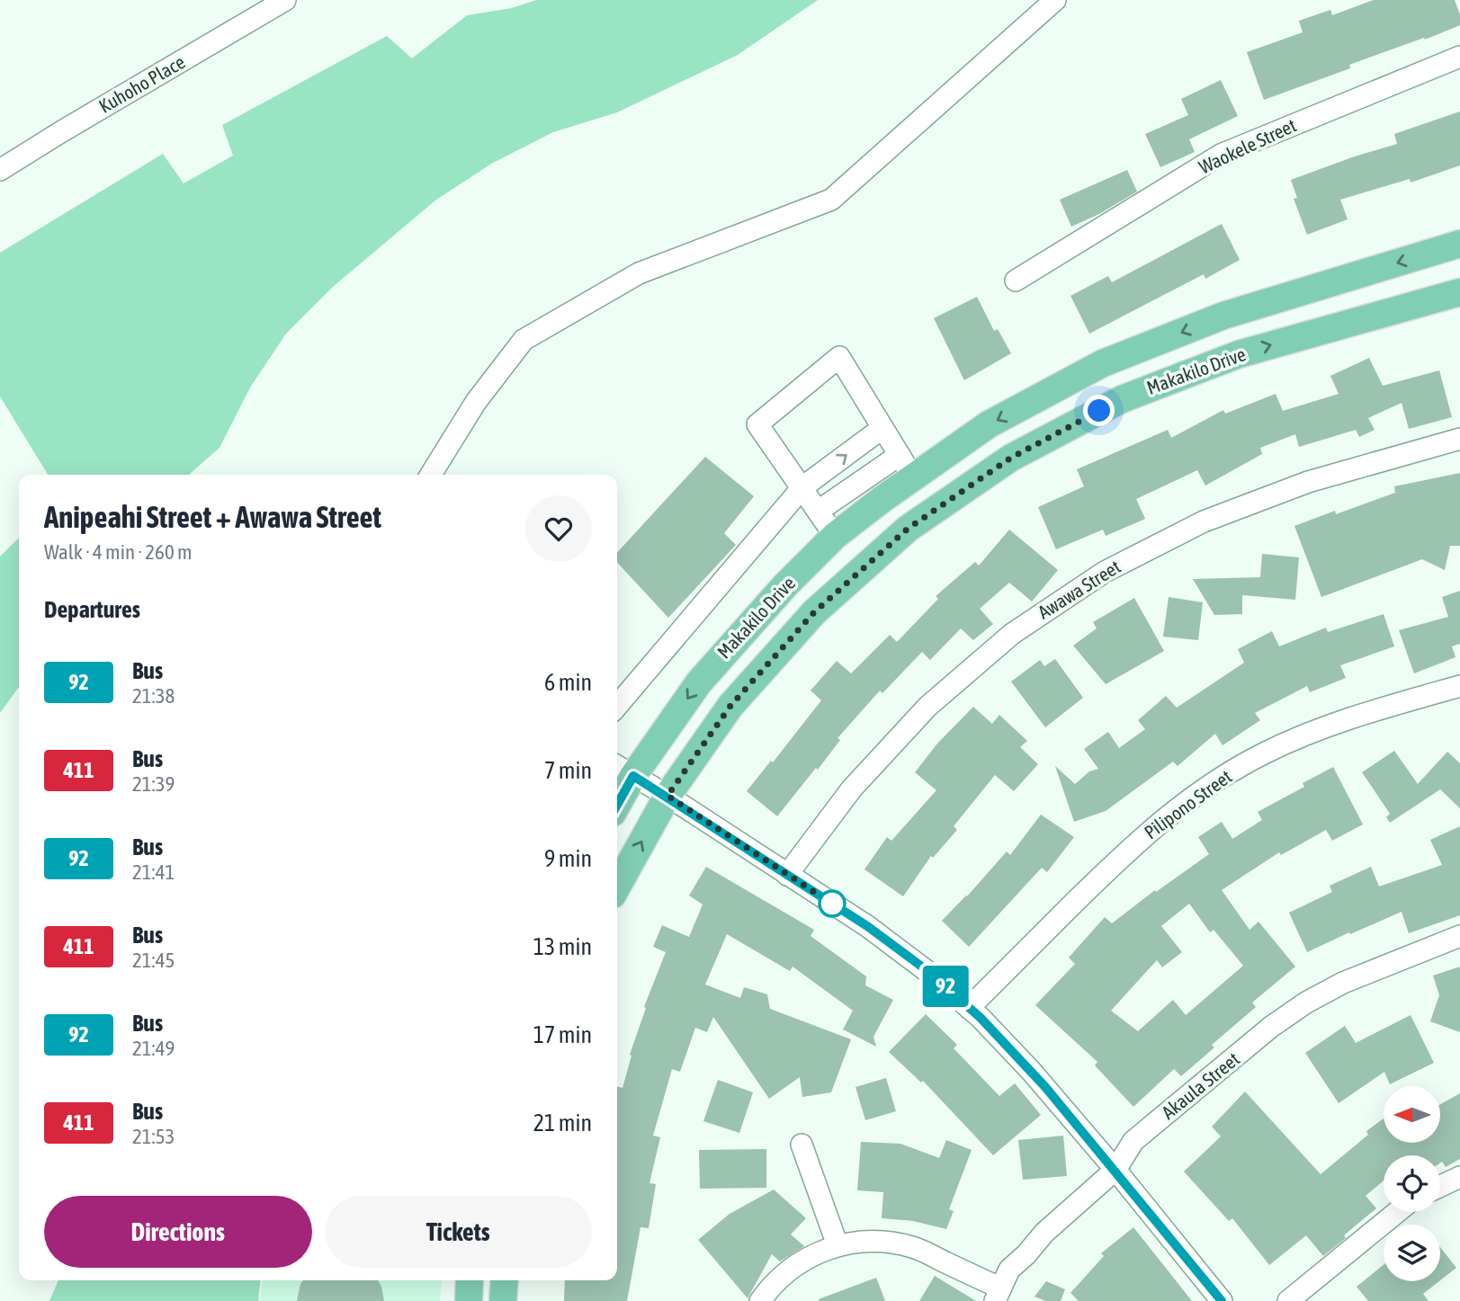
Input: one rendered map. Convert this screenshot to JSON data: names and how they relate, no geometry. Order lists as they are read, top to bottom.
{
  "streets": {
    "main road": ["Makakilo Drive"],
    "street": [
      "Kuhoho Place",
      "Waokele Street",
      "Awawa Street",
      "Pilipono Street",
      "Akaula Street"
    ]
  },
  "lines": ["bus line 92"],
  "north": "left",
  "page": {
    "on_map": "92",
    "heading": [
      ["Anipeahi Street + Awawa Street", "Walk · 4 min · 260 m"],
      "Departures"
    ],
    "list": [
      {
        "mark": "92",
        "name": "Bus",
        "note": "21:38",
        "value": "6 min"
      },
      {
        "mark": "411",
        "name": "Bus",
        "note": "21:39",
        "value": "7 min"
      },
      {
        "mark": "92",
        "name": "Bus",
        "note": "21:41",
        "value": "9 min"
      },
      {
        "mark": "411",
        "name": "Bus",
        "note": "21:45",
        "value": "13 min"
      },
      {
        "mark": "92",
        "name": "Bus",
        "note": "21:49",
        "value": "17 min"
      },
      {
        "mark": "411",
        "name": "Bus",
        "note": "21:53",
        "value": "21 min"
      }
    ],
    "buttons": ["Directions", "Tickets"]
  }
}
